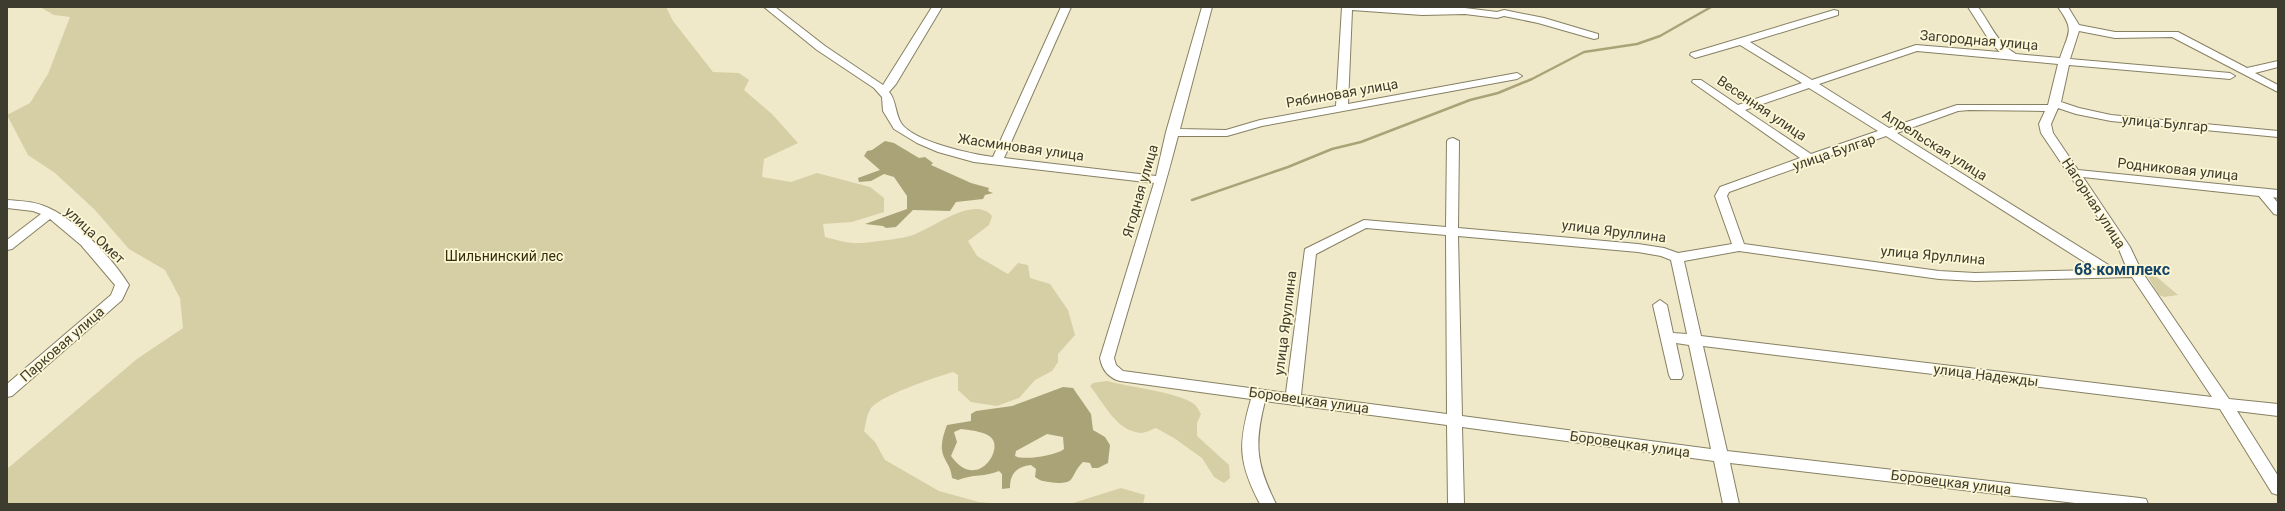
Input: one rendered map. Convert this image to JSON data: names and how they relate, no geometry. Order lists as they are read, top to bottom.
{
  "streets": {
    "street": [
      "Загородная улица",
      "Рябиновая улица",
      "Весенняя улица",
      "улица Булгар",
      "Апрельская улица",
      "Жасминовая улица",
      "Родниковая улица",
      "Ягодная улица",
      "Нагорная улица",
      "улица Яруллина",
      "улица Омет",
      "Парковая улица",
      "улица Надежды",
      "Боровецкая улица"
    ]
  },
  "crossings": [
    ["Загородная улица", "Весенняя улица"],
    ["Загородная улица", "Апрельская улица"],
    ["Загородная улица", "Нагорная улица"],
    ["Рябиновая улица", "Ягодная улица"],
    ["Весенняя улица", "улица Булгар"],
    ["улица Булгар", "Апрельская улица"],
    ["улица Булгар", "Нагорная улица"],
    ["улица Булгар", "улица Яруллина"],
    ["Апрельская улица", "улица Яруллина"],
    ["Жасминовая улица", "Ягодная улица"],
    ["Родниковая улица", "Нагорная улица"],
    ["Ягодная улица", "Боровецкая улица"],
    ["Нагорная улица", "улица Яруллина"],
    ["Нагорная улица", "улица Надежды"],
    ["улица Яруллина", "Боровецкая улица"],
    ["улица Омет", "Парковая улица"]
  ],
  "districts": ["68 комплекс"],
  "parks": ["Шильнинский лес"]
}
